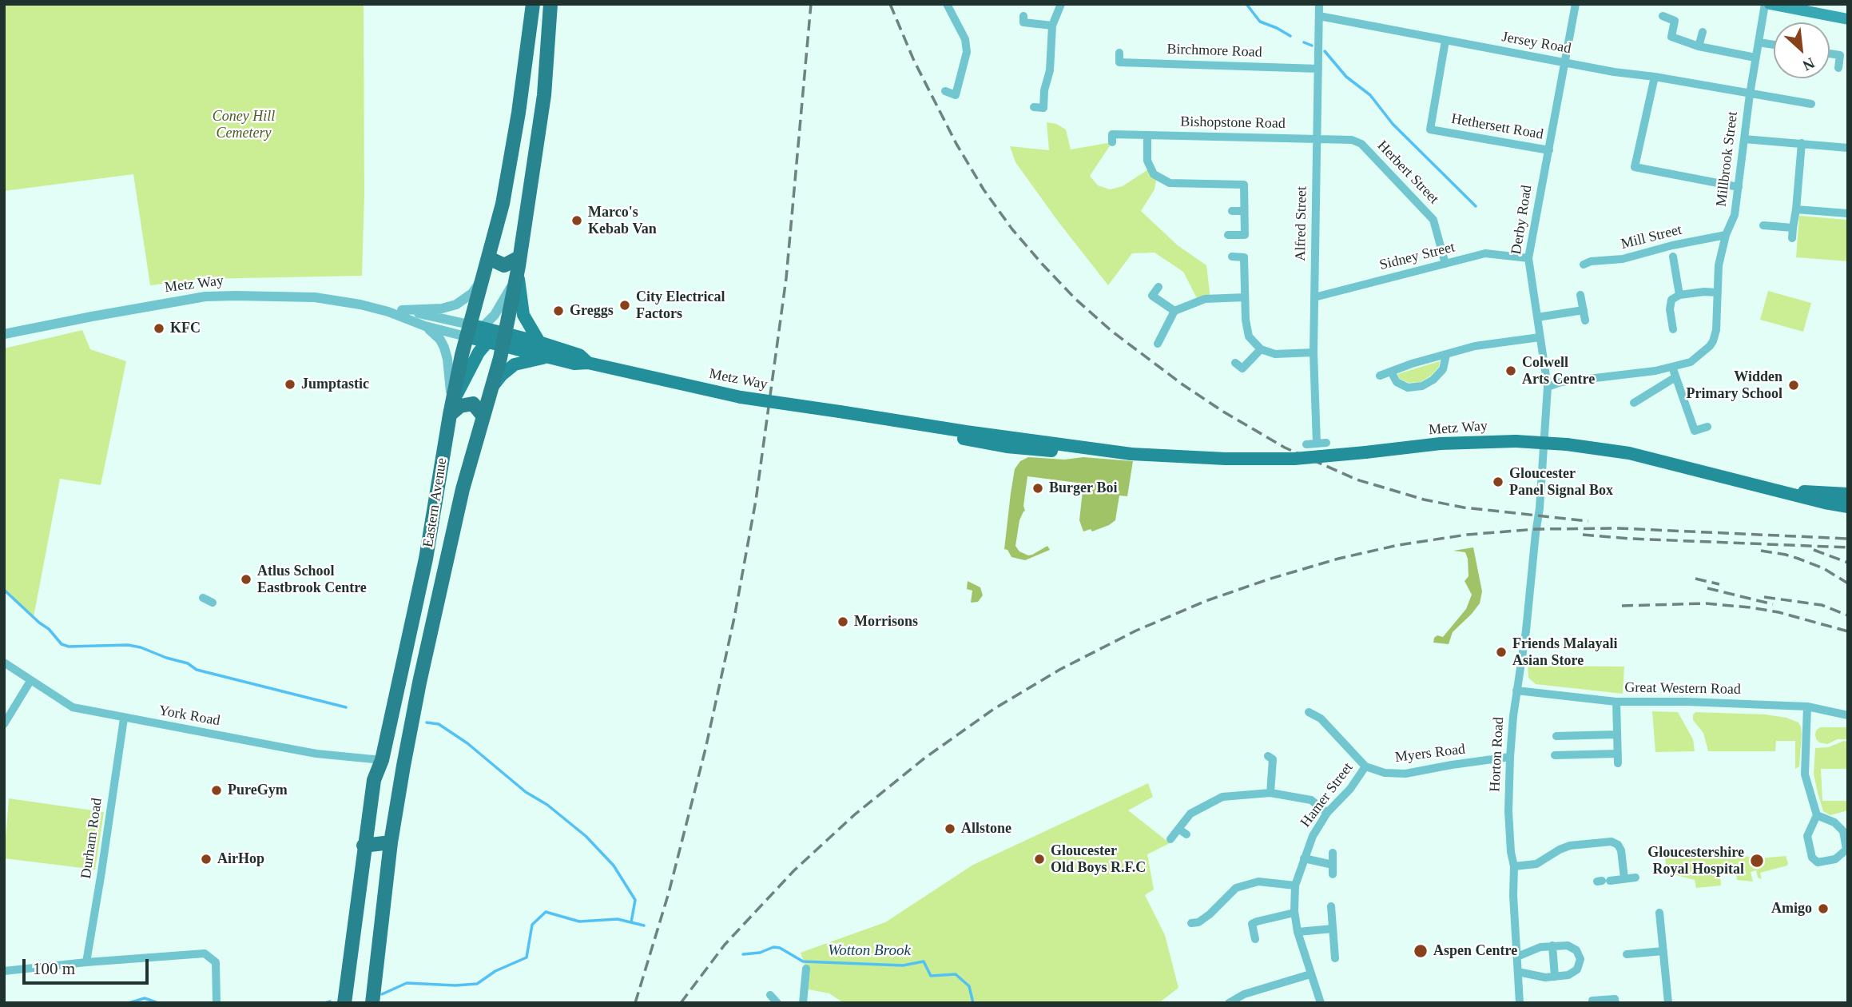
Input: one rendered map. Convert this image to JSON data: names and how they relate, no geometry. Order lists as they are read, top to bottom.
{
  "streets": {
    "highway": ["Eastern Avenue"],
    "main road": ["Metz Way"],
    "street": [
      "Jersey Road",
      "Birchmore Road",
      "Bishopstone Road",
      "Hethersett Road",
      "Millbrook Street",
      "Herbert Street",
      "Derby Road",
      "Alfred Street",
      "Mill Street",
      "Sidney Street",
      "Great Western Road",
      "York Road",
      "Myers Road",
      "Horton Road",
      "Hamer Street",
      "Durham Road"
    ]
  },
  "crossings": [
    ["Jersey Road", "Hethersett Road"],
    ["Jersey Road", "Millbrook Street"],
    ["Jersey Road", "Derby Road"],
    ["Jersey Road", "Alfred Street"],
    ["Birchmore Road", "Alfred Street"],
    ["Bishopstone Road", "Herbert Street"],
    ["Bishopstone Road", "Alfred Street"],
    ["Hethersett Road", "Derby Road"],
    ["Millbrook Street", "Derby Road"],
    ["Millbrook Street", "Mill Street"],
    ["Herbert Street", "Alfred Street"],
    ["Herbert Street", "Sidney Street"],
    ["Derby Road", "Sidney Street"],
    ["Derby Road", "Horton Road"],
    ["Alfred Street", "Sidney Street"],
    ["Metz Way", "Eastern Avenue"],
    ["Eastern Avenue", "York Road"],
    ["Great Western Road", "Horton Road"],
    ["York Road", "Durham Road"],
    ["Myers Road", "Horton Road"],
    ["Myers Road", "Hamer Street"]
  ],
  "water": ["Wotton Brook"],
  "parks": ["Coney Hill Cemetery"],
  "places": [
    "Marco's Kebab Van",
    "City Electrical Factors",
    "Greggs",
    "KFC",
    "Colwell Arts Centre",
    "Jumptastic",
    "Widden Primary School",
    "Gloucester Panel Signal Box",
    "Burger Boi",
    "Atlus School Eastbrook Centre",
    "Morrisons",
    "Friends Malayali Asian Store",
    "PureGym",
    "Allstone",
    "AirHop",
    "Gloucester Old Boys R.F.C",
    "Gloucestershire Royal Hospital",
    "Amigo",
    "Aspen Centre"
  ],
  "scale_bar": "100 m",
  "north": "bottom right"
}
